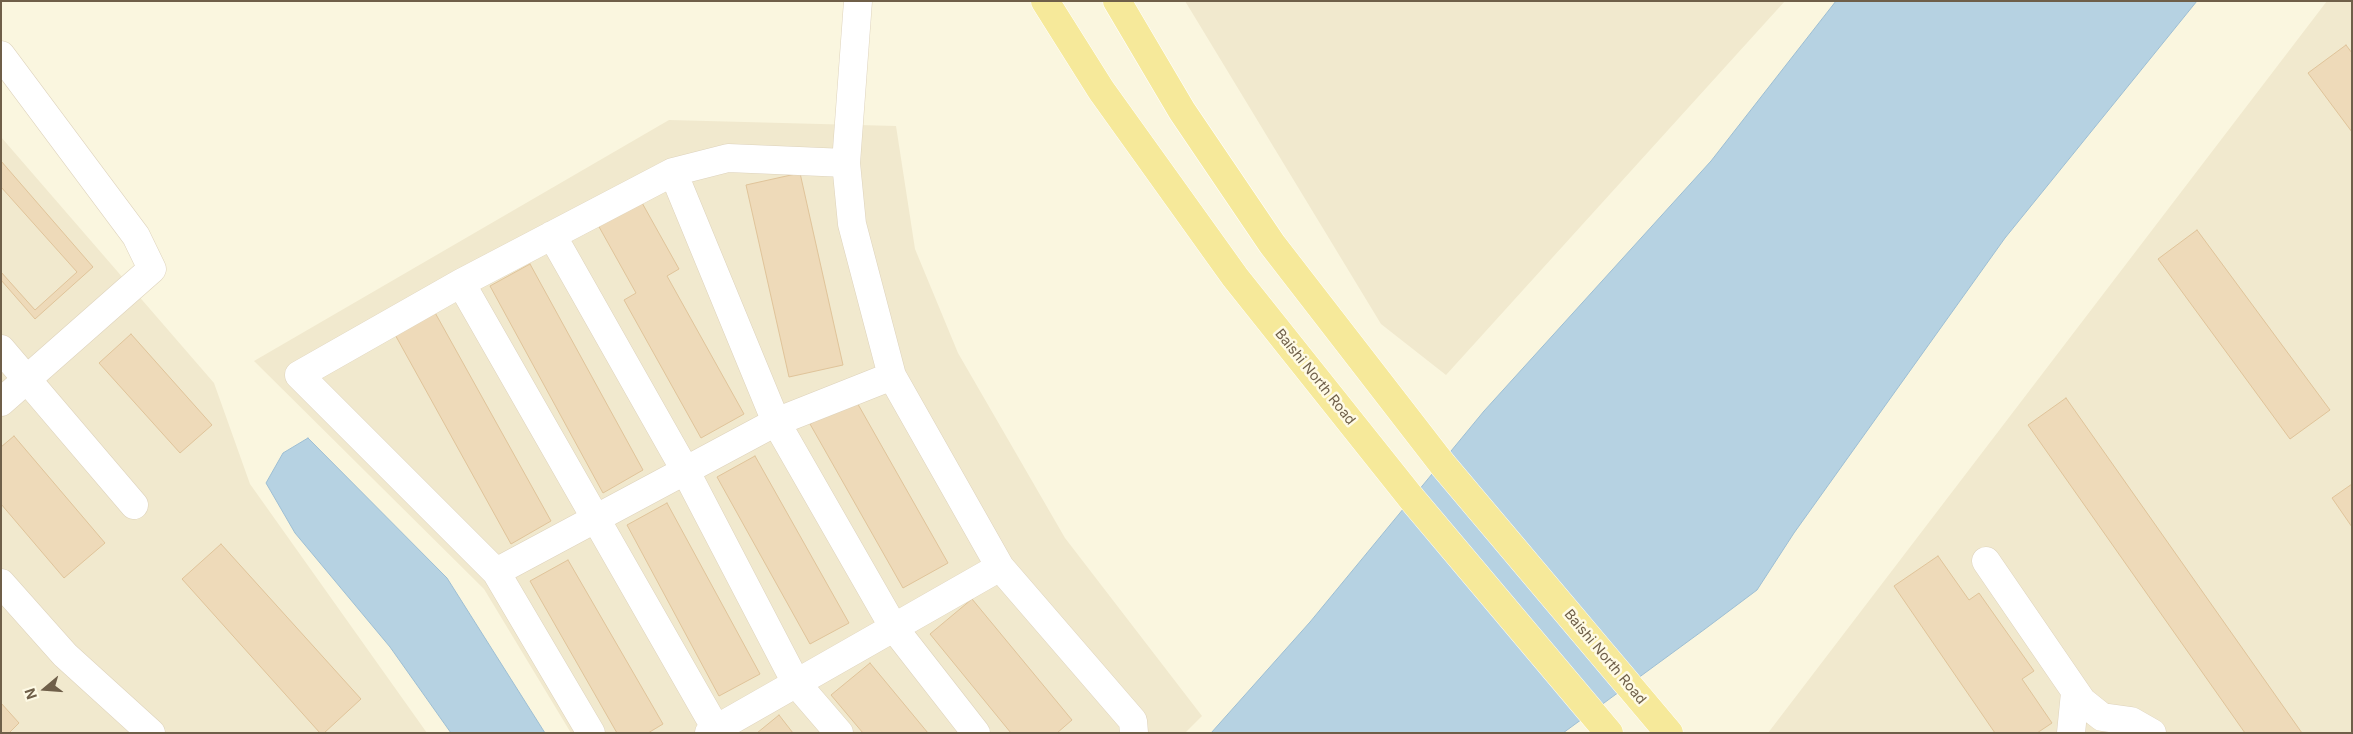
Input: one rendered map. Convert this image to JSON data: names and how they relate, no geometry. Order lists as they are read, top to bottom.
{
  "streets": {
    "main road": ["Baishi North Road"]
  },
  "north": "left"
}
